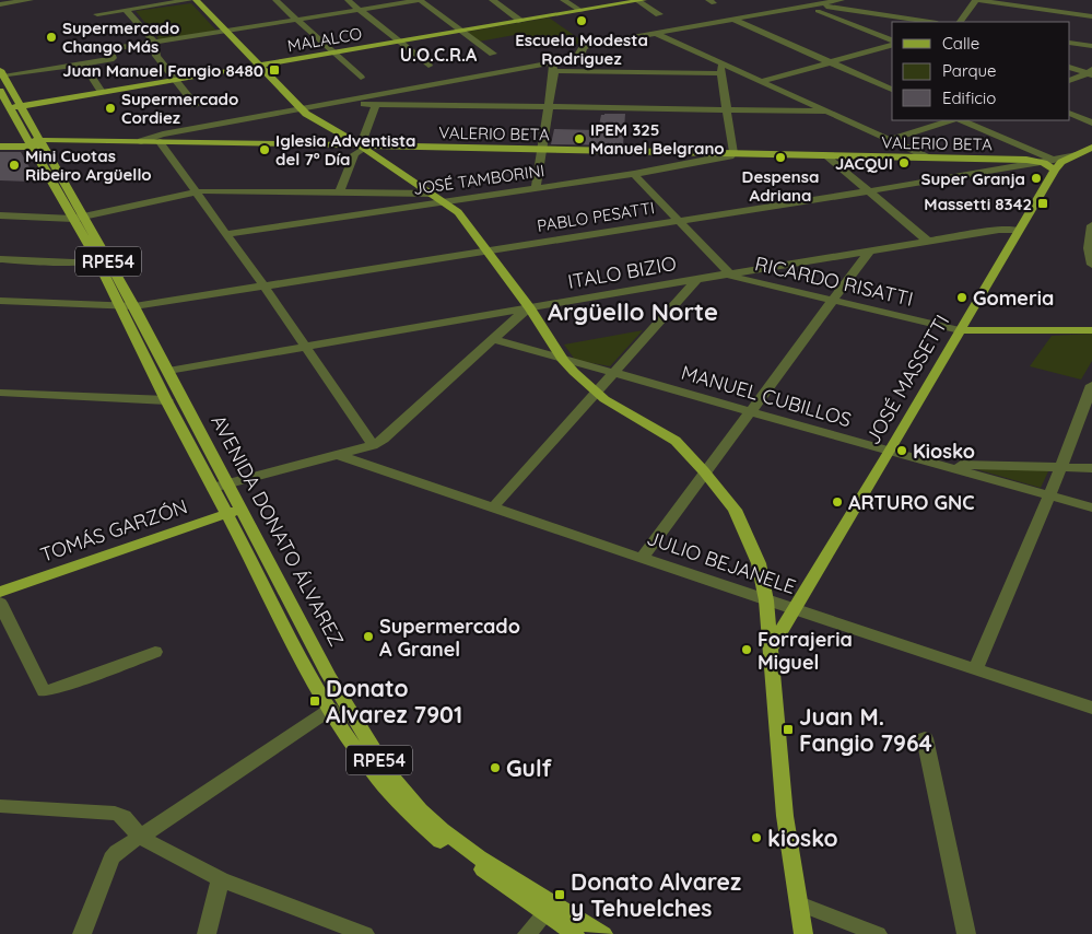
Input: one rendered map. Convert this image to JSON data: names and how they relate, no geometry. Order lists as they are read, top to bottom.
{
  "streets": {
    "main road": [
      "MALALCO",
      "VALERIO BETA",
      "PABLO PESATTI",
      "RPE54",
      "RICARDO RISATTI",
      "JOSÉ MASSETTI",
      "TOMÁS GARZÓN",
      "AVENIDA DONATO ÁLVAREZ"
    ],
    "street": [
      "JOSÉ TAMBORINI",
      "ITALO BIZIO",
      "MANUEL CUBILLOS",
      "JULIO BEJANELE"
    ]
  },
  "crossings": [
    ["MALALCO", "AVENIDA DONATO ÁLVAREZ"],
    ["VALERIO BETA", "JOSÉ TAMBORINI"],
    ["VALERIO BETA", "PABLO PESATTI"],
    ["VALERIO BETA", "AVENIDA DONATO ÁLVAREZ"],
    ["PABLO PESATTI", "JOSÉ MASSETTI"],
    ["PABLO PESATTI", "AVENIDA DONATO ÁLVAREZ"],
    ["ITALO BIZIO", "RICARDO RISATTI"],
    ["ITALO BIZIO", "JOSÉ MASSETTI"],
    ["ITALO BIZIO", "AVENIDA DONATO ÁLVAREZ"],
    ["RICARDO RISATTI", "JOSÉ MASSETTI"],
    ["JOSÉ MASSETTI", "MANUEL CUBILLOS"],
    ["JOSÉ MASSETTI", "JULIO BEJANELE"],
    ["TOMÁS GARZÓN", "AVENIDA DONATO ÁLVAREZ"]
  ],
  "districts": ["U.O.C.R.A", "Argüello Norte"],
  "places": {
    "other": [
      "Escuela Modesta Rodriguez",
      "Supermercado Chango Más",
      "Supermercado Cordiez",
      "IPEM 325 Manuel Belgrano",
      "Iglesia Adventista del 7° Día",
      "Despensa Adriana",
      "JACQUI",
      "Mini Cuotas Ribeiro Argüello",
      "Super Granja",
      "Gomeria",
      "Kiosko",
      "ARTURO GNC",
      "Supermercado A Granel",
      "Forrajeria Miguel",
      "Gulf",
      "kiosko"
    ],
    "transit": [
      "Juan Manuel Fangio 8480",
      "Massetti 8342",
      "Donato Alvarez 7901",
      "Juan M. Fangio 7964",
      "Donato Alvarez y Tehuelches"
    ]
  },
  "legend": ["Calle", "Parque", "Edificio"]
}
